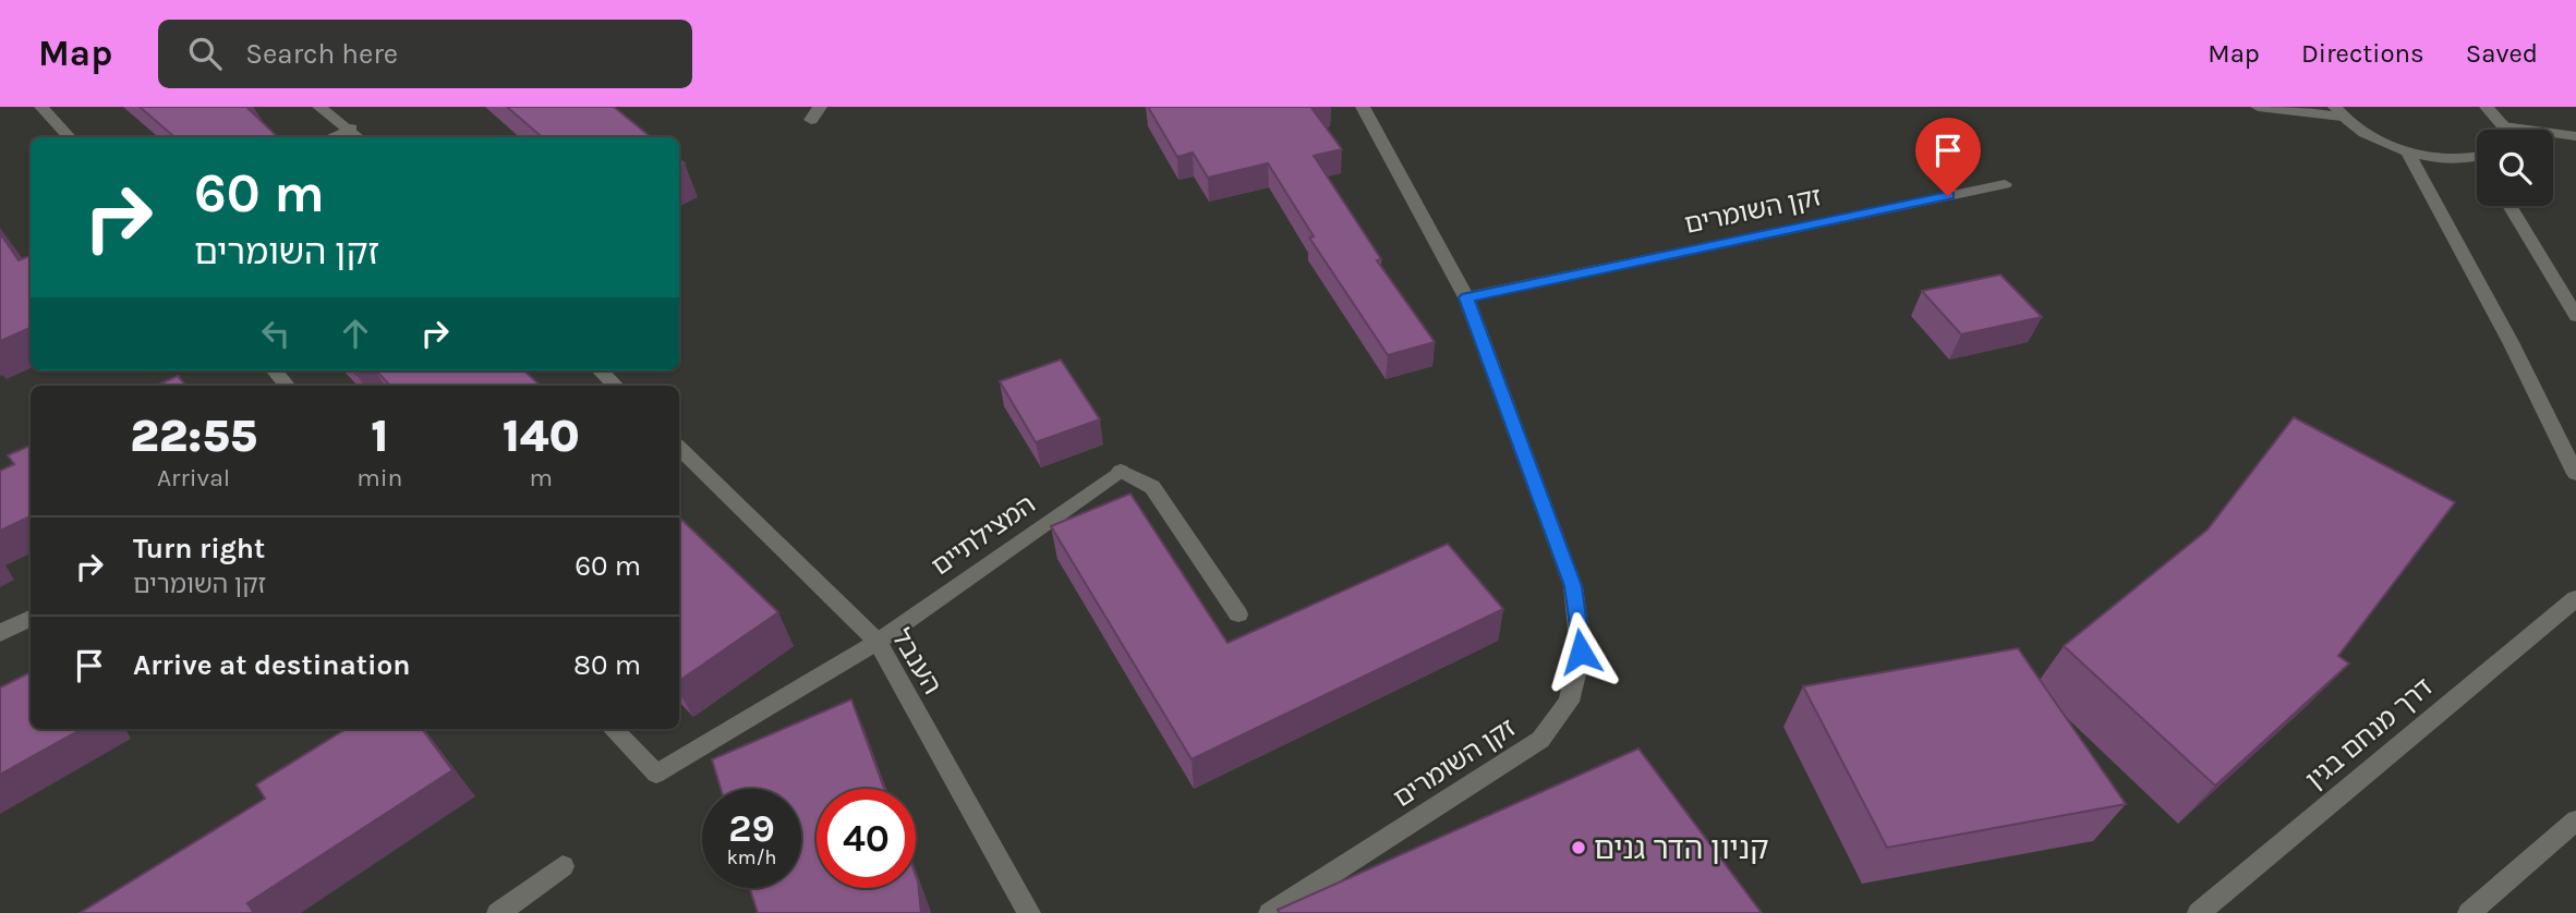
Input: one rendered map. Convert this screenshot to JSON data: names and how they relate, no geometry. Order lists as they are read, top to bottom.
{
  "streets": {
    "street": [
      "זקן השומרים",
      "המצילתיים",
      "הענבל",
      "דרך מנחם בגין"
    ]
  },
  "crossings": [
    ["המצילתיים", "הענבל"]
  ],
  "places": ["קניון הדר גנים"],
  "page": {
    "header": "Map",
    "search": "Search here",
    "nav": ["Map", "Directions", "Saved"],
    "turn": ["60 m", "זקן השומרים"],
    "eta": [
      "22:55",
      "Arrival",
      "1",
      "min",
      "140",
      "m"
    ],
    "list": [
      {
        "name": "Turn right",
        "note": "זקן השומרים",
        "value": "60 m"
      },
      {
        "name": "Arrive at destination",
        "value": "80 m"
      }
    ],
    "speed": "29 km/h",
    "limit": "40"
  }
}
